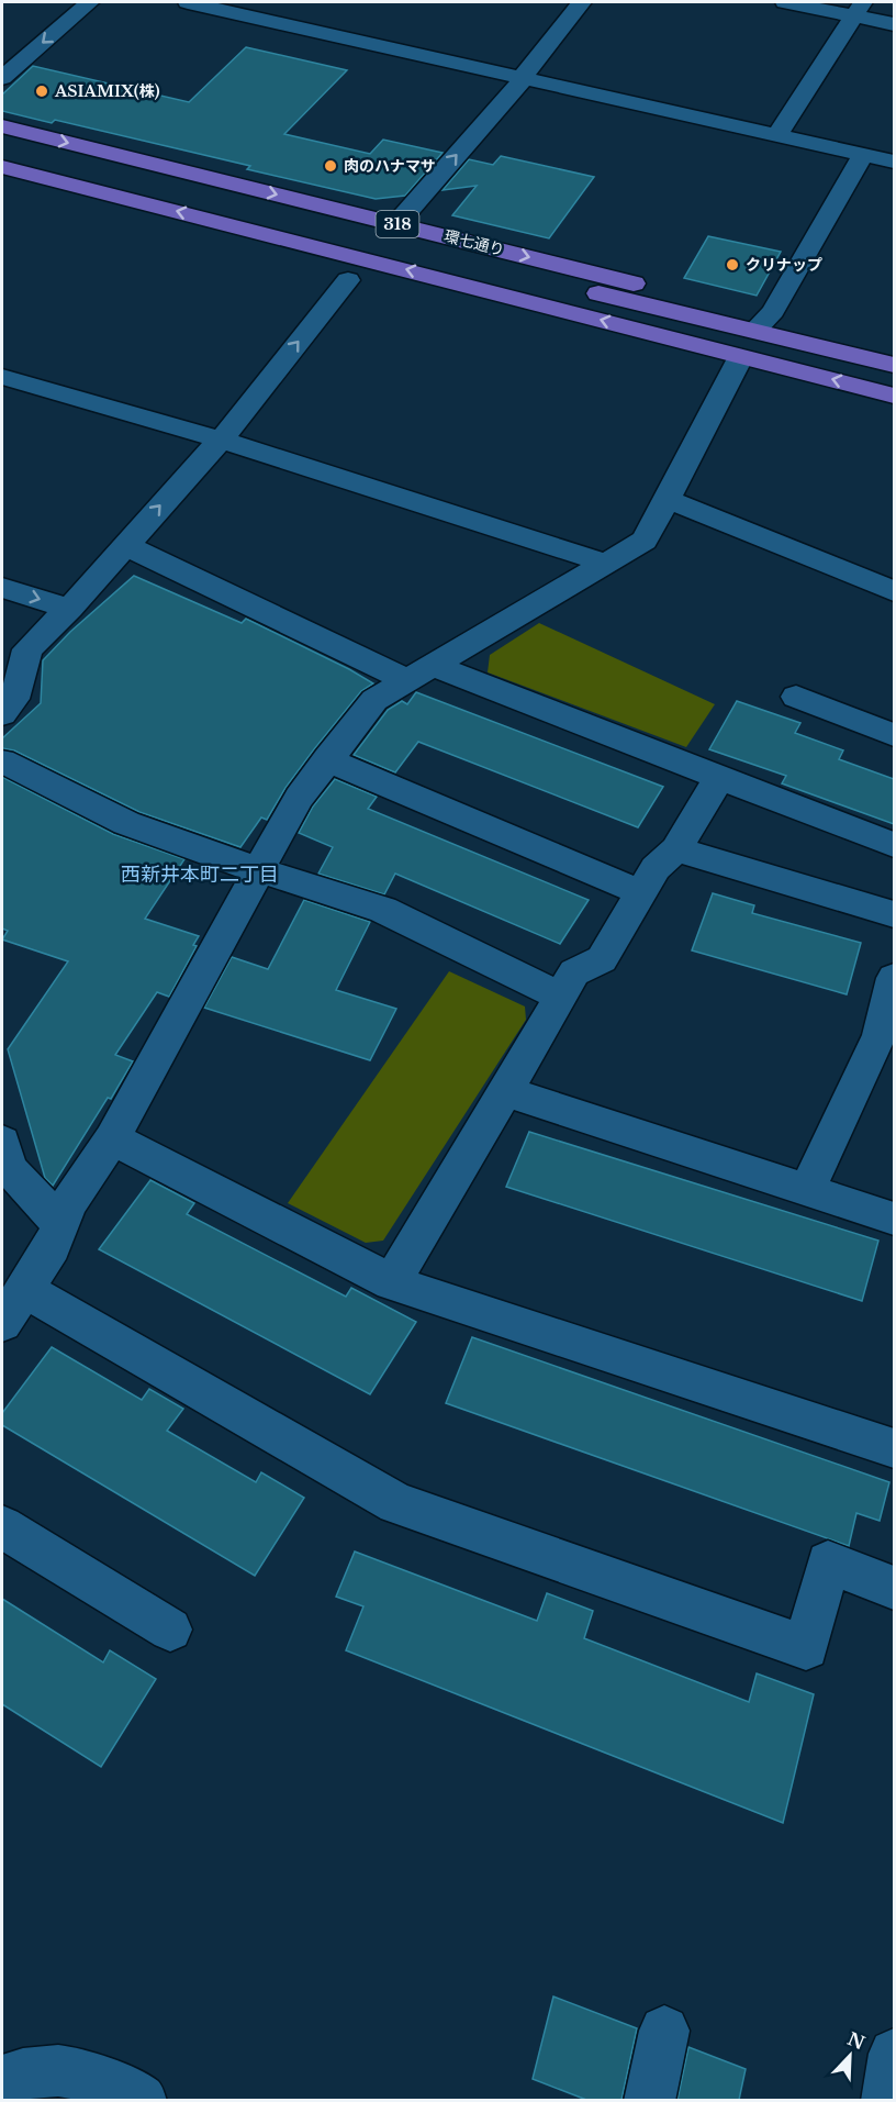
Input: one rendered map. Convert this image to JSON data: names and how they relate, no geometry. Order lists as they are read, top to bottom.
{
  "streets": {
    "main road": ["318", "環七通り"]
  },
  "districts": ["西新井本町二丁目"],
  "places": ["ASIAMIX(株)", "肉のハナマサ", "クリナップ"],
  "north": "top right"
}
